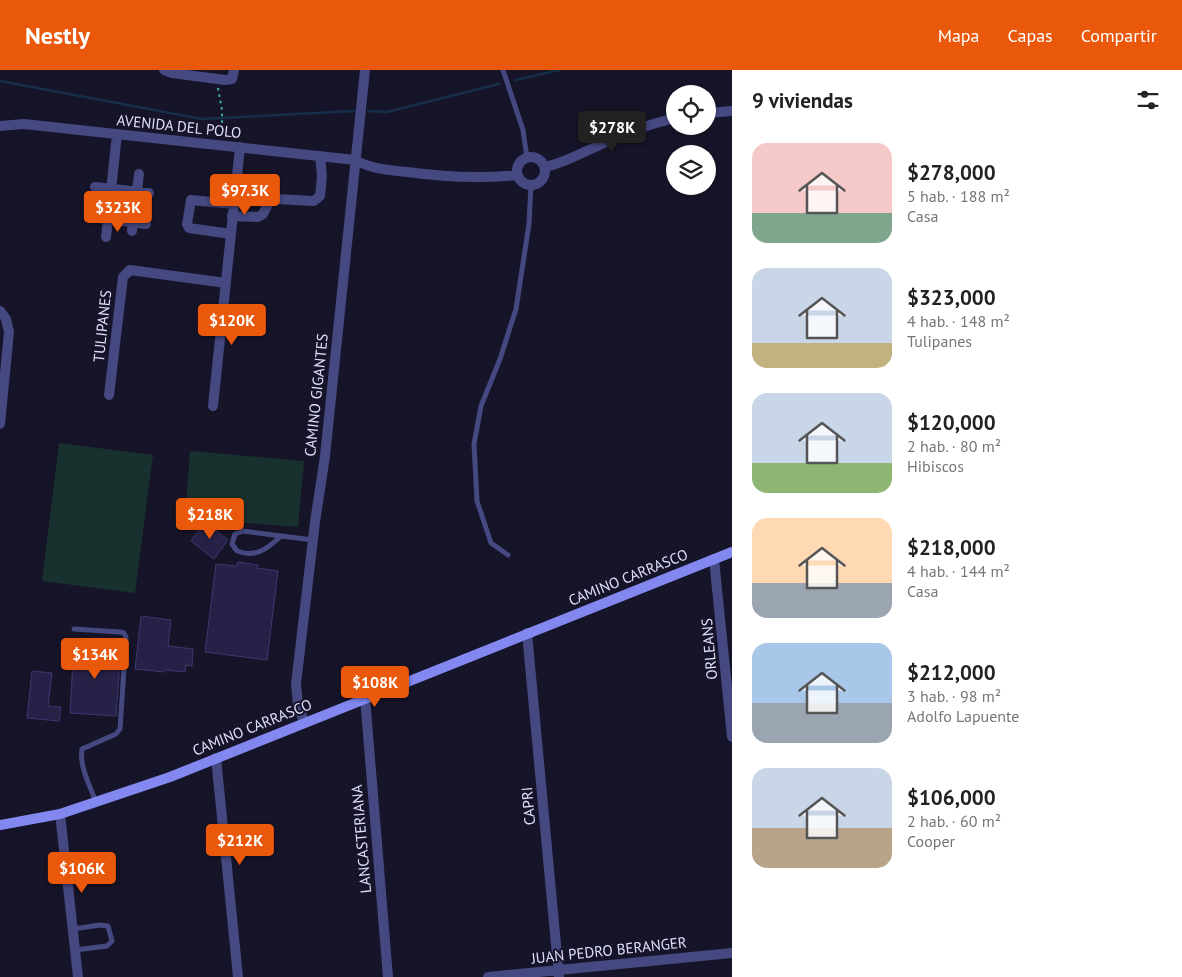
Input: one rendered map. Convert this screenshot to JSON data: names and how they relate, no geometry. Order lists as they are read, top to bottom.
{
  "streets": {
    "main road": ["CAMINO CARRASCO"],
    "street": [
      "AVENIDA DEL POLO",
      "TULIPANES",
      "CAMINO GIGANTES",
      "ORLEANS",
      "CAPRI",
      "LANCASTERIANA",
      "JUAN PEDRO BERANGER"
    ]
  },
  "crossings": [
    ["AVENIDA DEL POLO", "CAMINO GIGANTES"],
    ["CAMINO GIGANTES", "CAMINO CARRASCO"],
    ["CAMINO CARRASCO", "ORLEANS"],
    ["CAMINO CARRASCO", "CAPRI"],
    ["CAMINO CARRASCO", "LANCASTERIANA"],
    ["CAPRI", "JUAN PEDRO BERANGER"]
  ],
  "page": {
    "header": "Nestly",
    "nav": ["Mapa", "Capas", "Compartir"],
    "heading": "9 viviendas",
    "price": [
      "$278K",
      "$97.3K",
      "$323K",
      "$120K",
      "$218K",
      "$134K",
      "$108K",
      "$212K",
      "$106K"
    ],
    "list": [
      {
        "name": "$278,000",
        "note": "5 hab. · 188 m² · Casa"
      },
      {
        "name": "$323,000",
        "note": "4 hab. · 148 m² · Tulipanes"
      },
      {
        "name": "$120,000",
        "note": "2 hab. · 80 m² · Hibiscos"
      },
      {
        "name": "$218,000",
        "note": "4 hab. · 144 m² · Casa"
      },
      {
        "name": "$212,000",
        "note": "3 hab. · 98 m² · Adolfo Lapuente"
      },
      {
        "name": "$106,000",
        "note": "2 hab. · 60 m² · Cooper"
      }
    ]
  }
}
